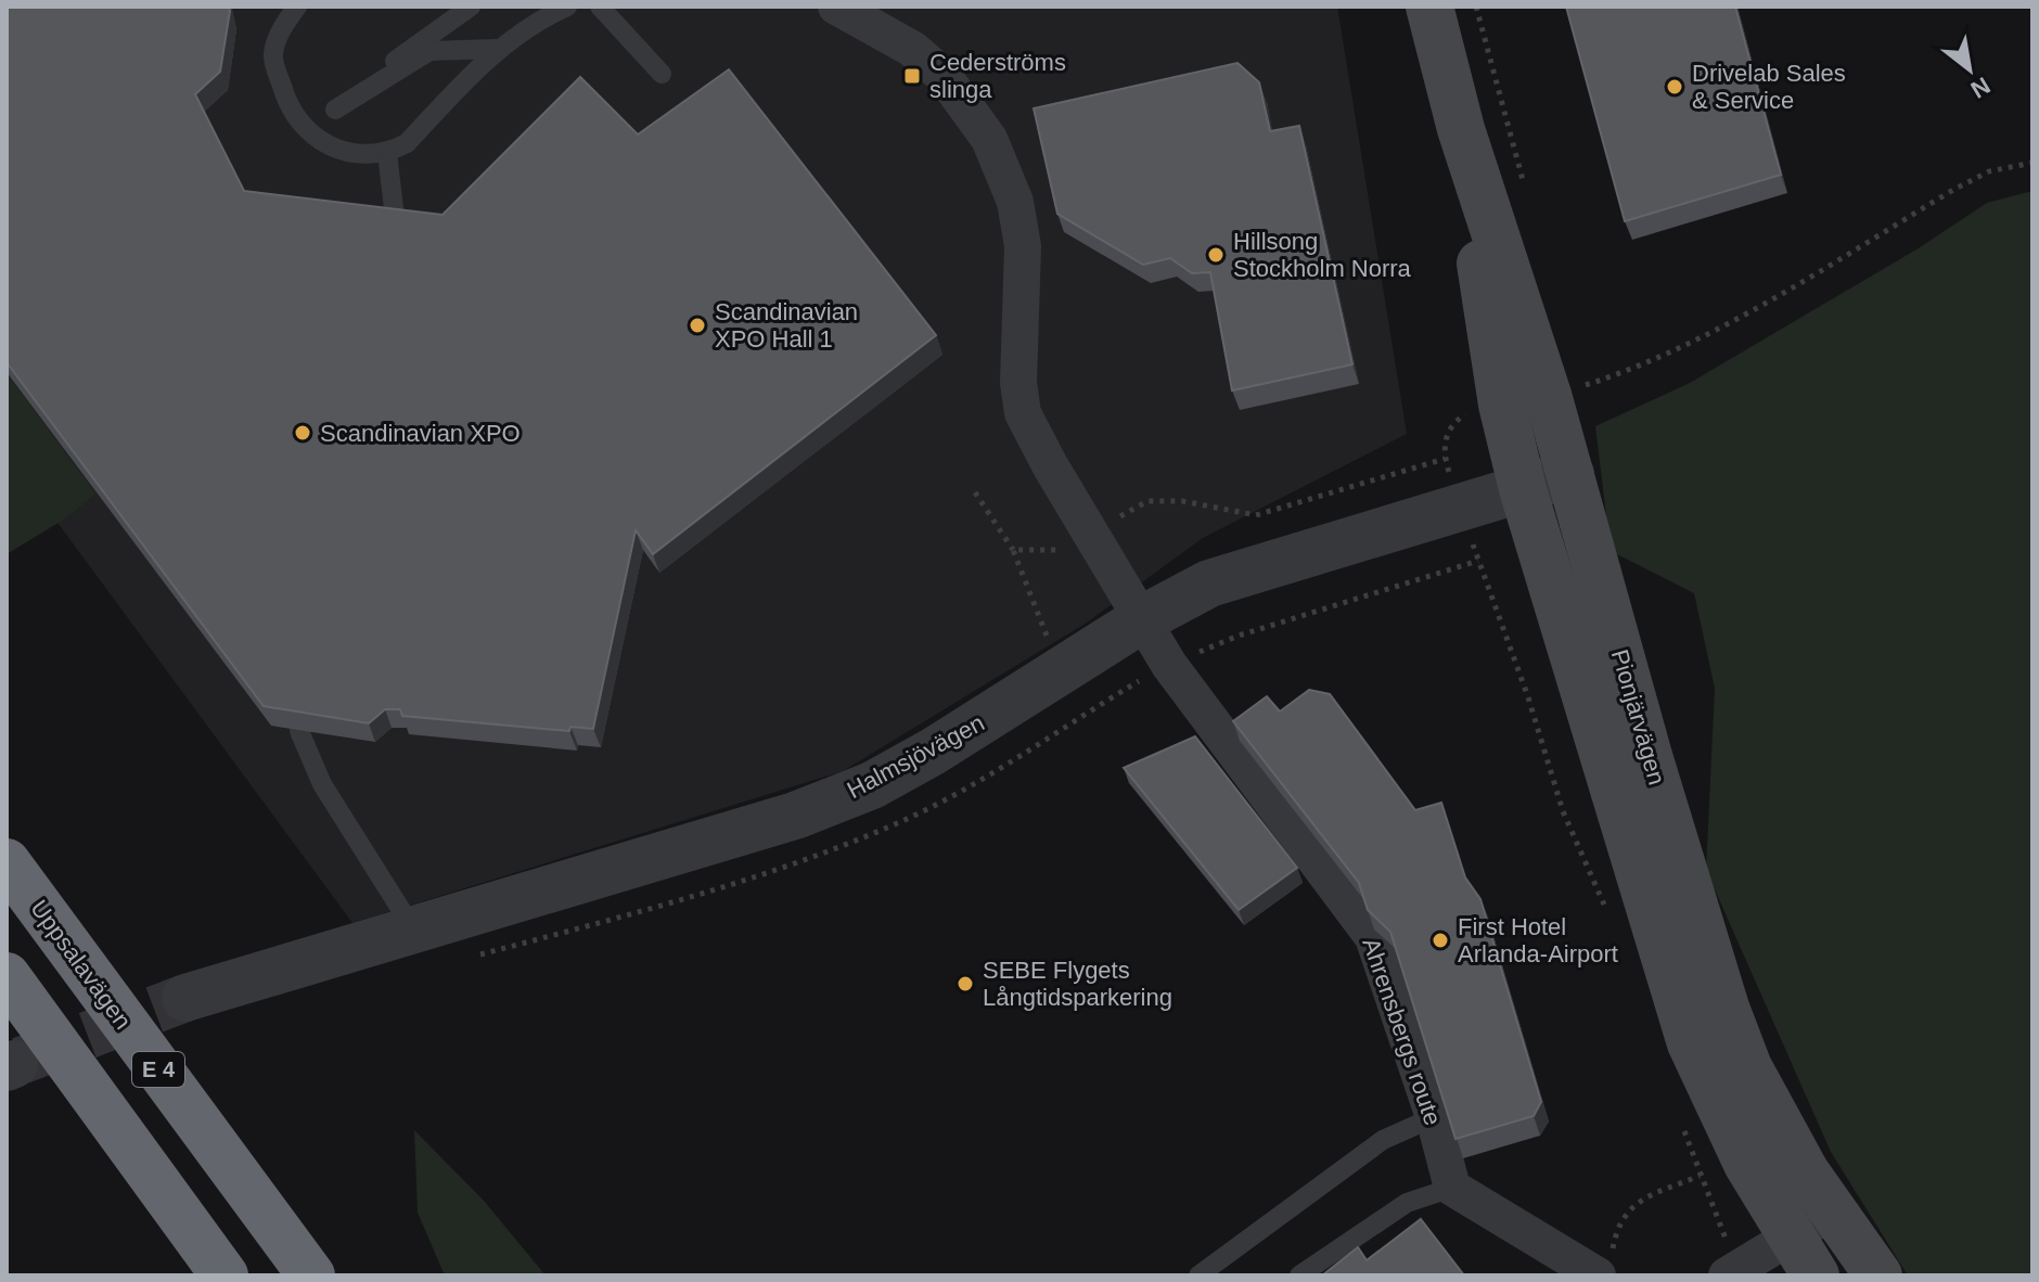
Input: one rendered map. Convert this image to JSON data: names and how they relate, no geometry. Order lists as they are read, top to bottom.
{
  "streets": {
    "highway": ["Uppsalavägen", "E 4"],
    "main road": ["Pionjärvägen"],
    "street": ["Halmsjövägen", "Ahrensbergs route"]
  },
  "crossings": [
    ["Pionjärvägen", "Halmsjövägen"],
    ["Halmsjövägen", "Ahrensbergs route"]
  ],
  "places": {
    "transit": ["Cederströms slinga"],
    "other": [
      "Drivelab Sales & Service",
      "Hillsong Stockholm Norra",
      "Scandinavian XPO Hall 1",
      "Scandinavian XPO",
      "First Hotel Arlanda-Airport",
      "SEBE Flygets Långtidsparkering"
    ]
  },
  "north": "bottom right"
}
